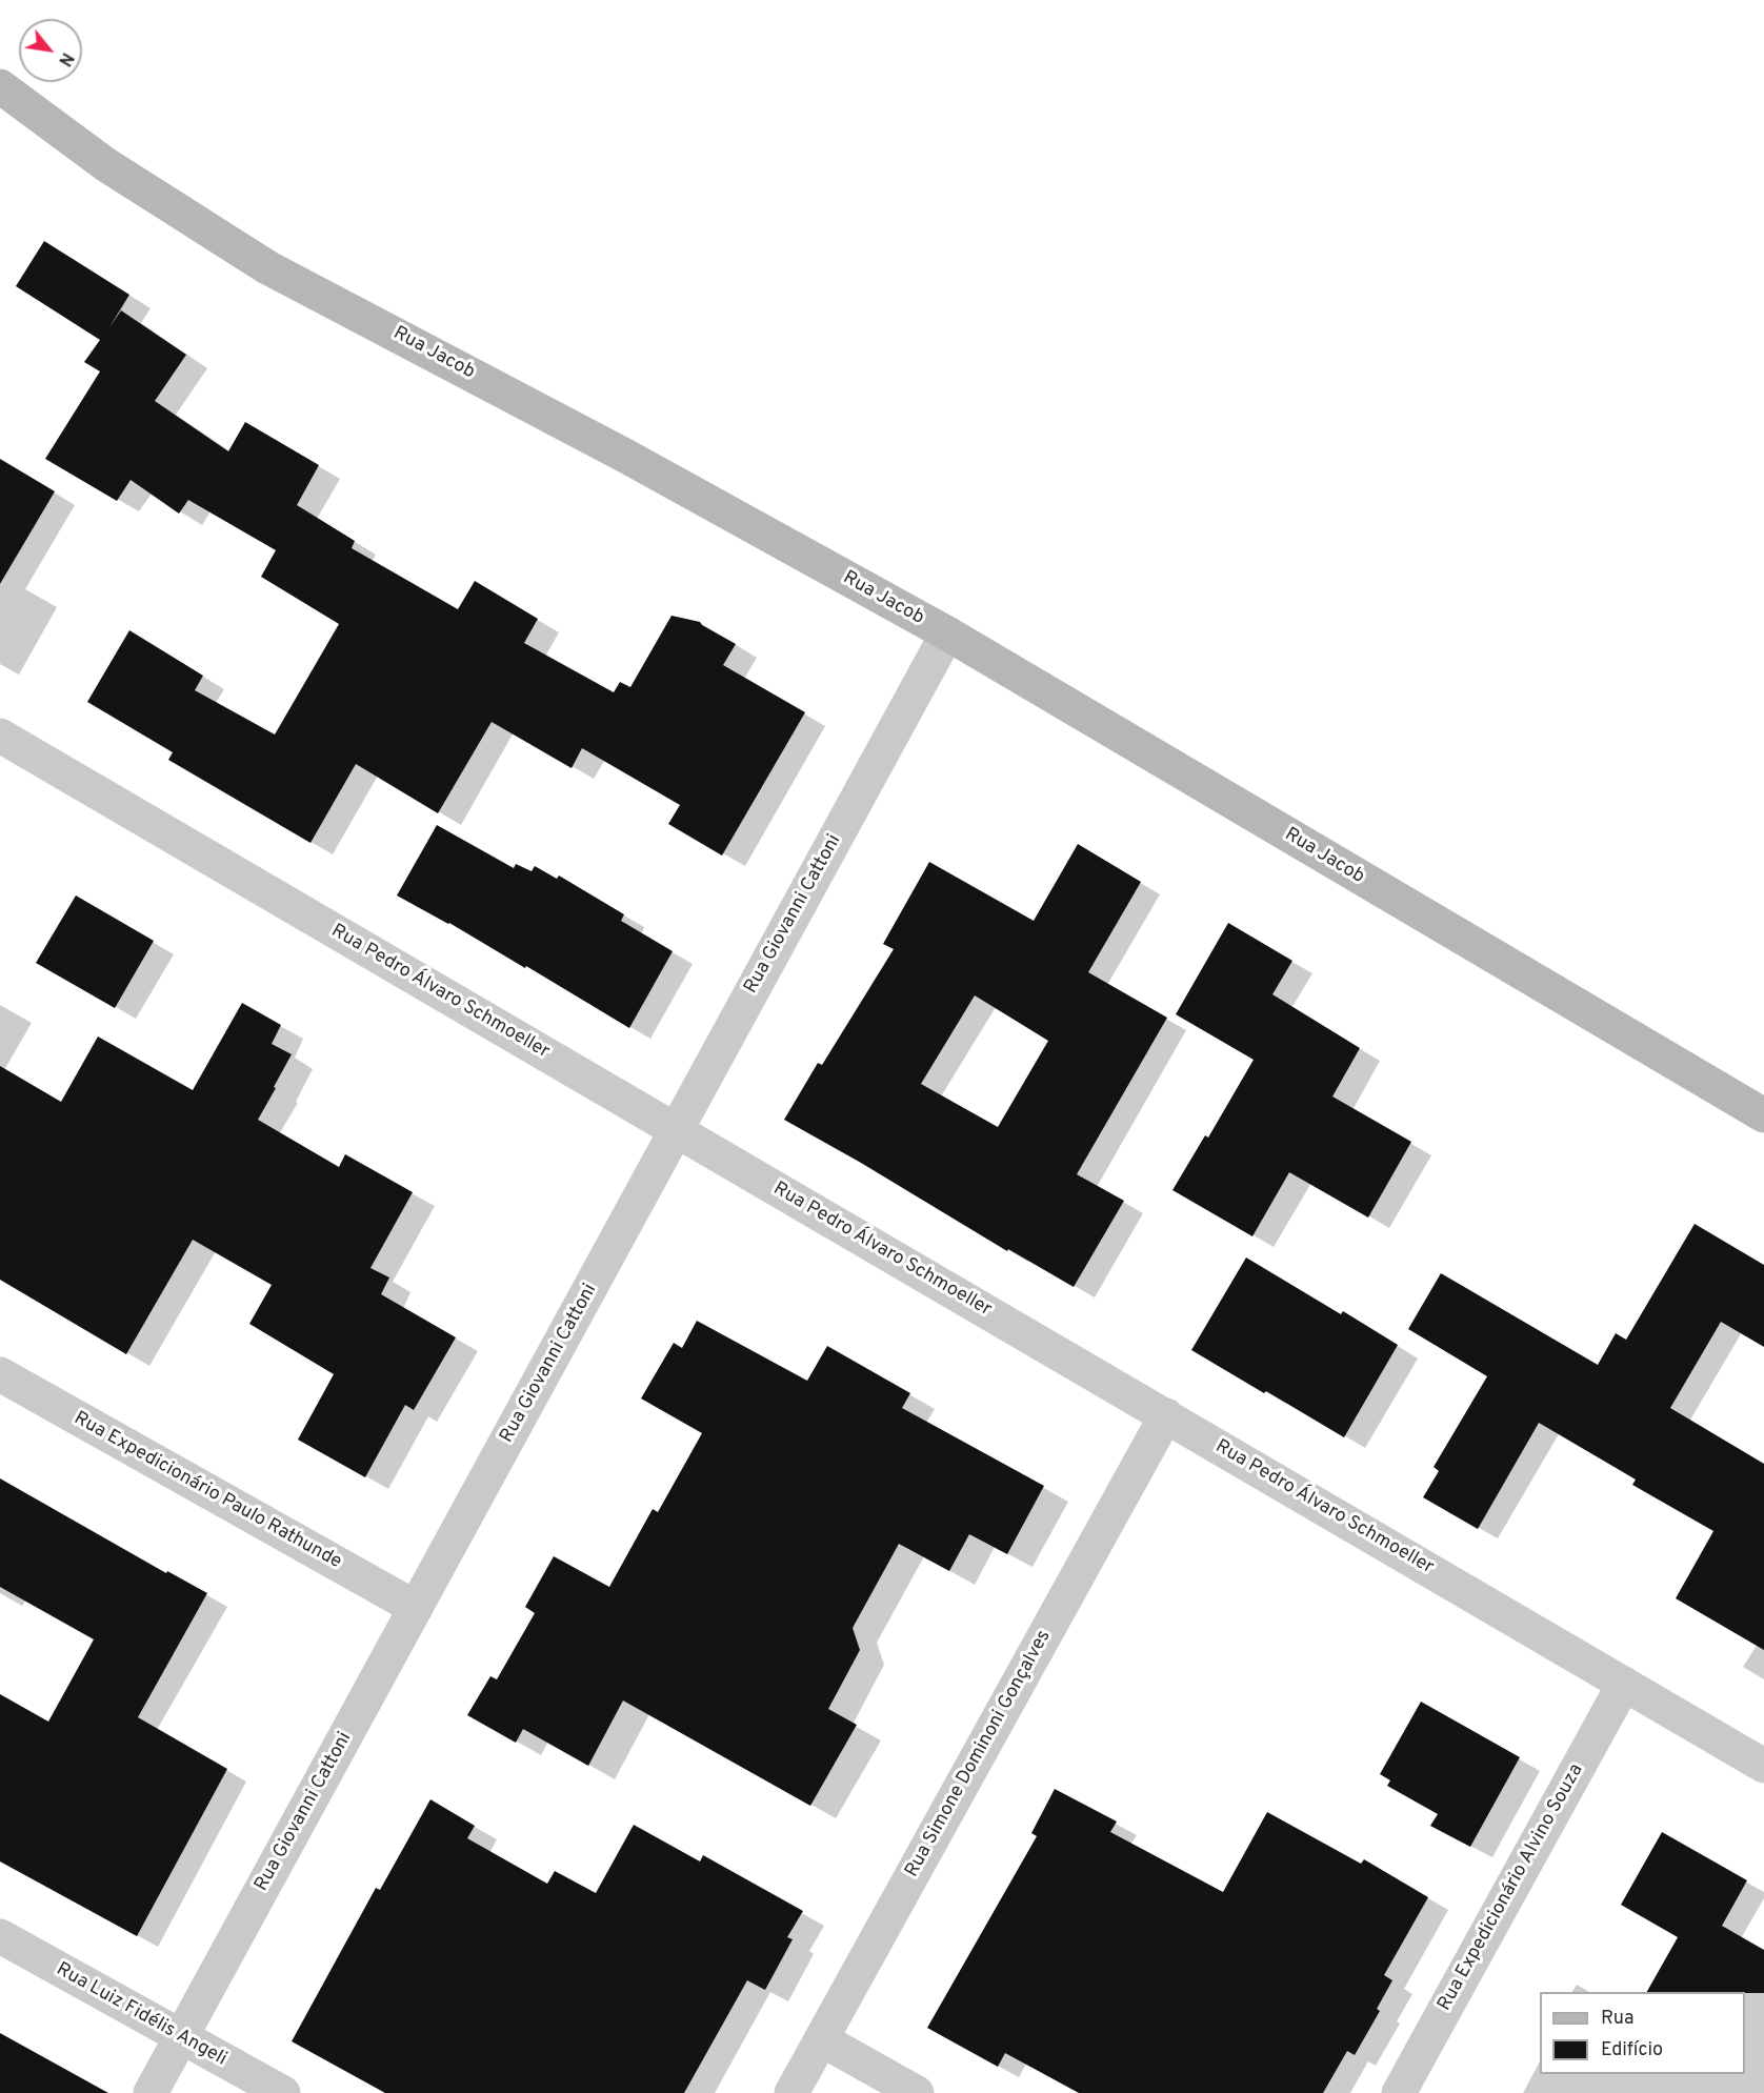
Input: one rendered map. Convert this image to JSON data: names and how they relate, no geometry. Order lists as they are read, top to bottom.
{
  "streets": {
    "street": [
      "Rua Jacob",
      "Rua Giovanni Cattoni",
      "Rua Pedro Álvaro Schmoeller",
      "Rua Expedicionário Paulo Rathunde",
      "Rua Simone Dominoni Gonçalves",
      "Rua Expedicionário Alvino Souza",
      "Rua Luiz Fidélis Angeli"
    ]
  },
  "crossings": [
    ["Rua Jacob", "Rua Giovanni Cattoni"],
    ["Rua Giovanni Cattoni", "Rua Pedro Álvaro Schmoeller"],
    ["Rua Giovanni Cattoni", "Rua Expedicionário Paulo Rathunde"],
    ["Rua Giovanni Cattoni", "Rua Luiz Fidélis Angeli"],
    ["Rua Pedro Álvaro Schmoeller", "Rua Simone Dominoni Gonçalves"],
    ["Rua Pedro Álvaro Schmoeller", "Rua Expedicionário Alvino Souza"]
  ],
  "legend": ["Rua", "Edifício"],
  "north": "bottom right"
}
